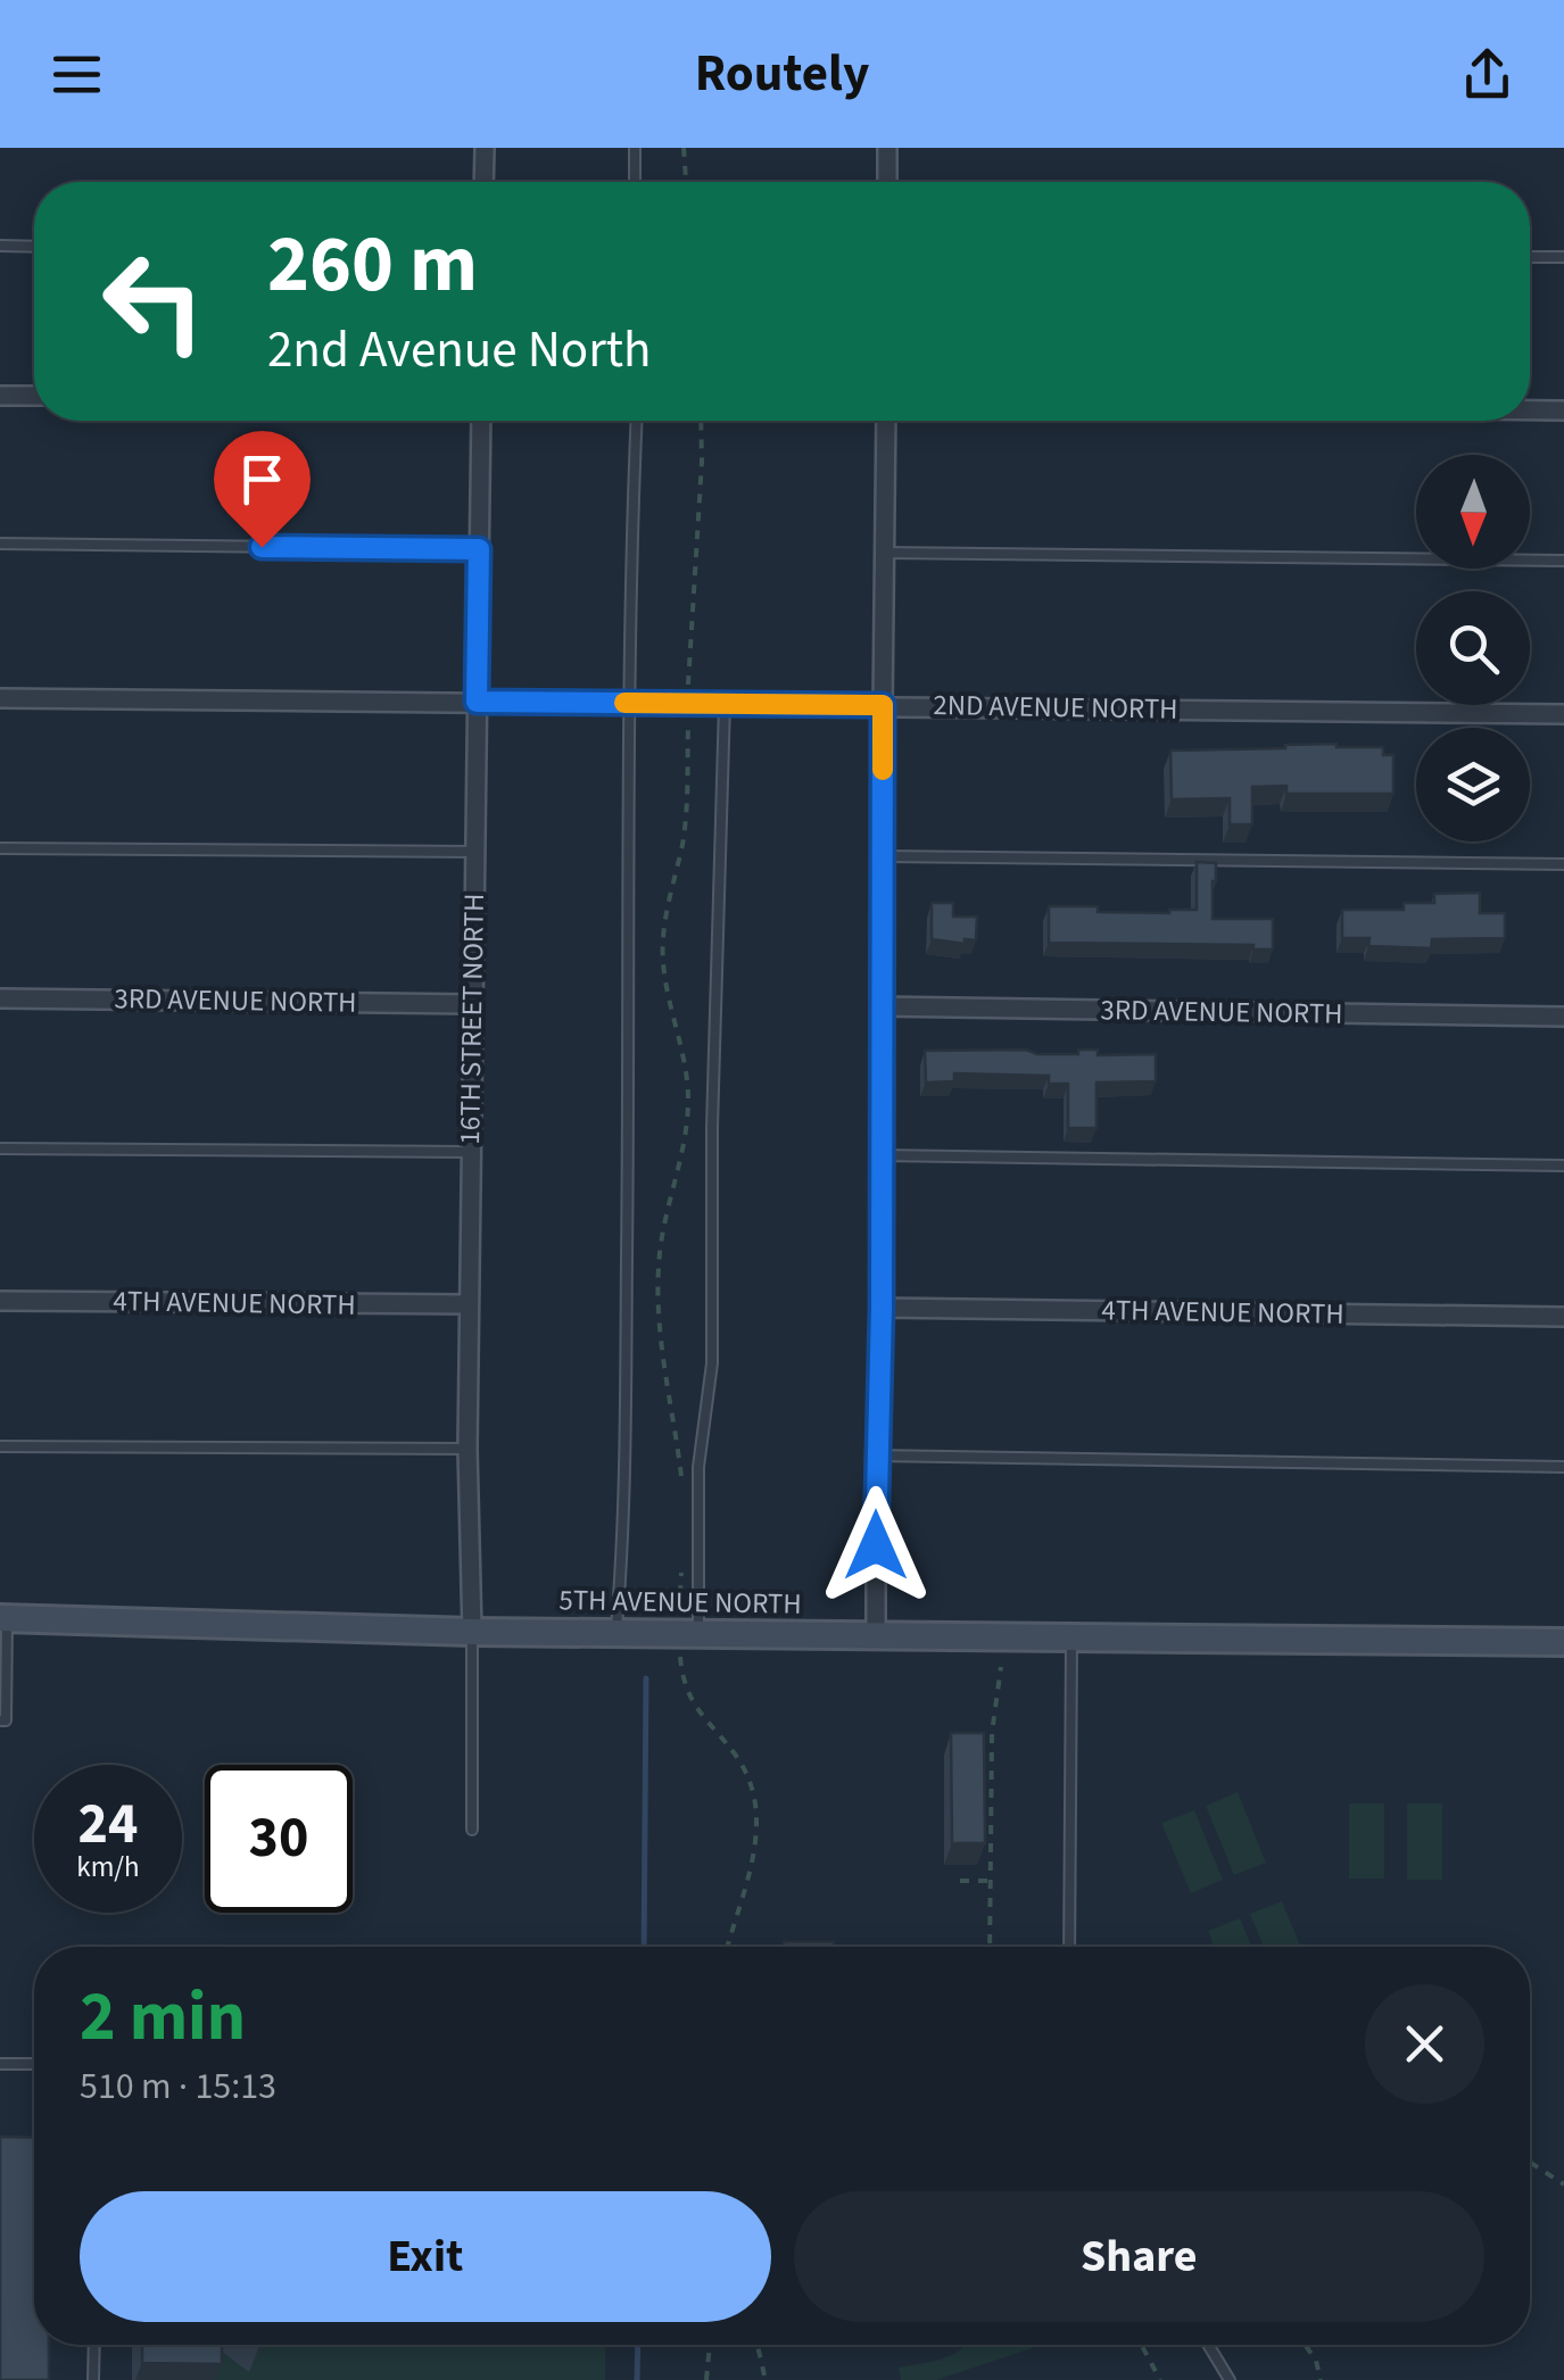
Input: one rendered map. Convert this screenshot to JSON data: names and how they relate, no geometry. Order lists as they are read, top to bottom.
{
  "streets": {
    "street": [
      "2ND AVENUE NORTH",
      "3RD AVENUE NORTH",
      "16TH STREET NORTH",
      "4TH AVENUE NORTH",
      "5TH AVENUE NORTH"
    ]
  },
  "crossings": [
    ["2ND AVENUE NORTH", "16TH STREET NORTH"],
    ["3RD AVENUE NORTH", "16TH STREET NORTH"],
    ["16TH STREET NORTH", "4TH AVENUE NORTH"],
    ["16TH STREET NORTH", "5TH AVENUE NORTH"]
  ],
  "north": "bottom",
  "page": {
    "header": "Routely",
    "turn": ["260 m", "2nd Avenue North"],
    "speed": "24 km/h",
    "limit": "30",
    "heading": ["2 min", "510 m · 15:13"],
    "buttons": ["Exit", "Share"]
  }
}
